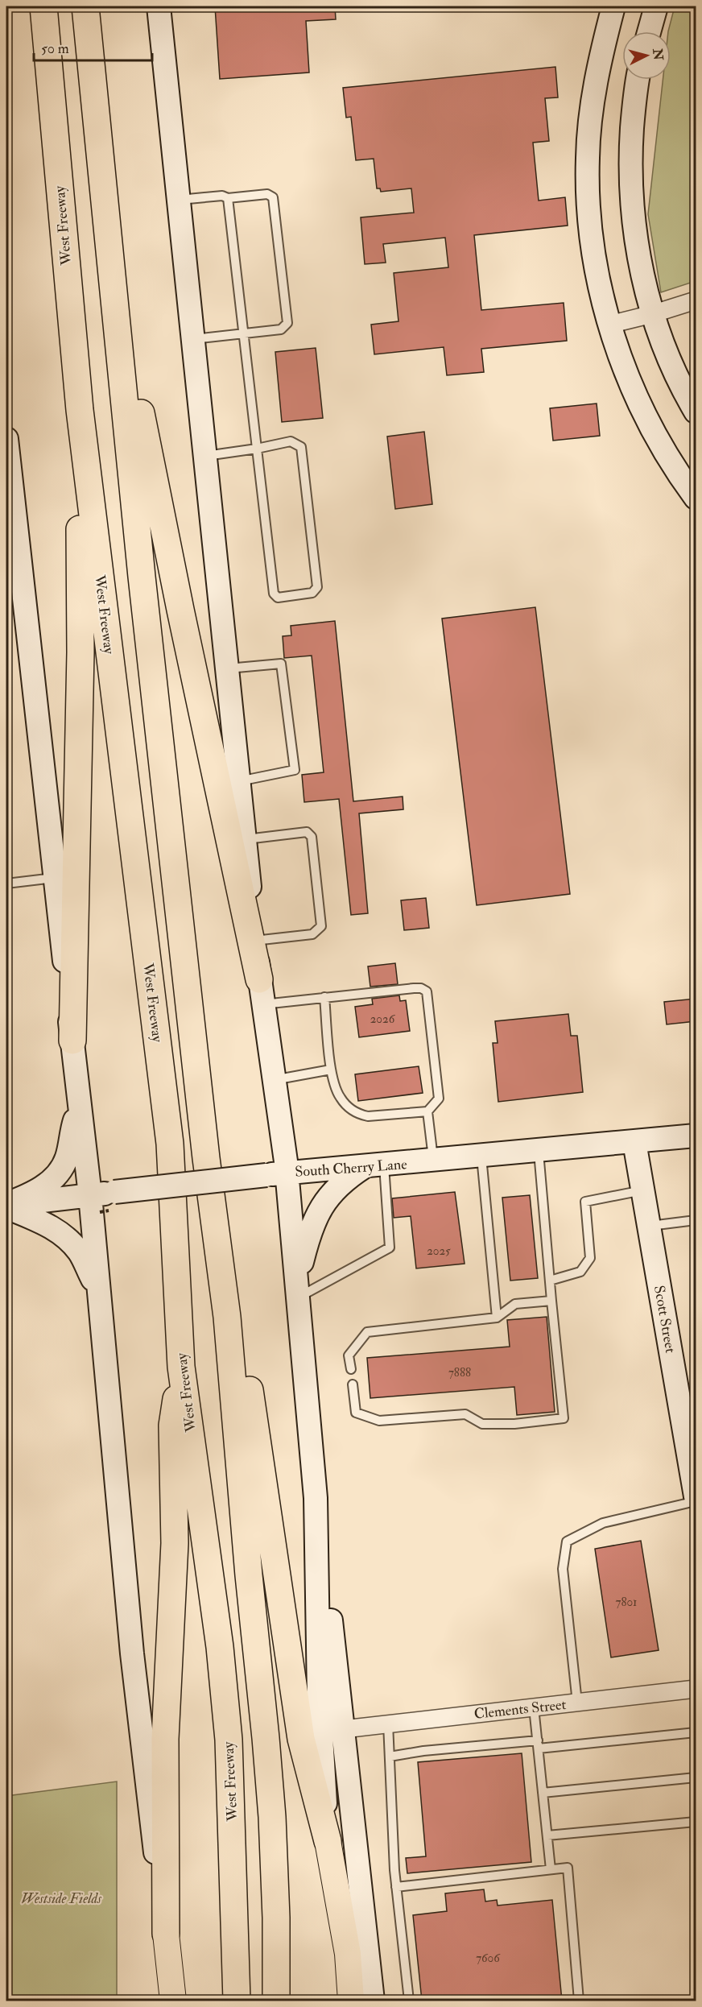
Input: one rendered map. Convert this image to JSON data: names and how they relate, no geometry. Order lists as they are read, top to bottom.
{
  "streets": {
    "highway": ["West Freeway"],
    "main road": ["South Cherry Lane", "Scott Street"],
    "street": ["Clements Street"]
  },
  "crossings": [
    ["South Cherry Lane", "Scott Street"]
  ],
  "parks": ["Westside Fields"],
  "house_numbers": [
    "2026",
    "2025",
    "7888",
    "7801",
    "7606"
  ],
  "scale_bar": "50 m",
  "north": "right"
}
